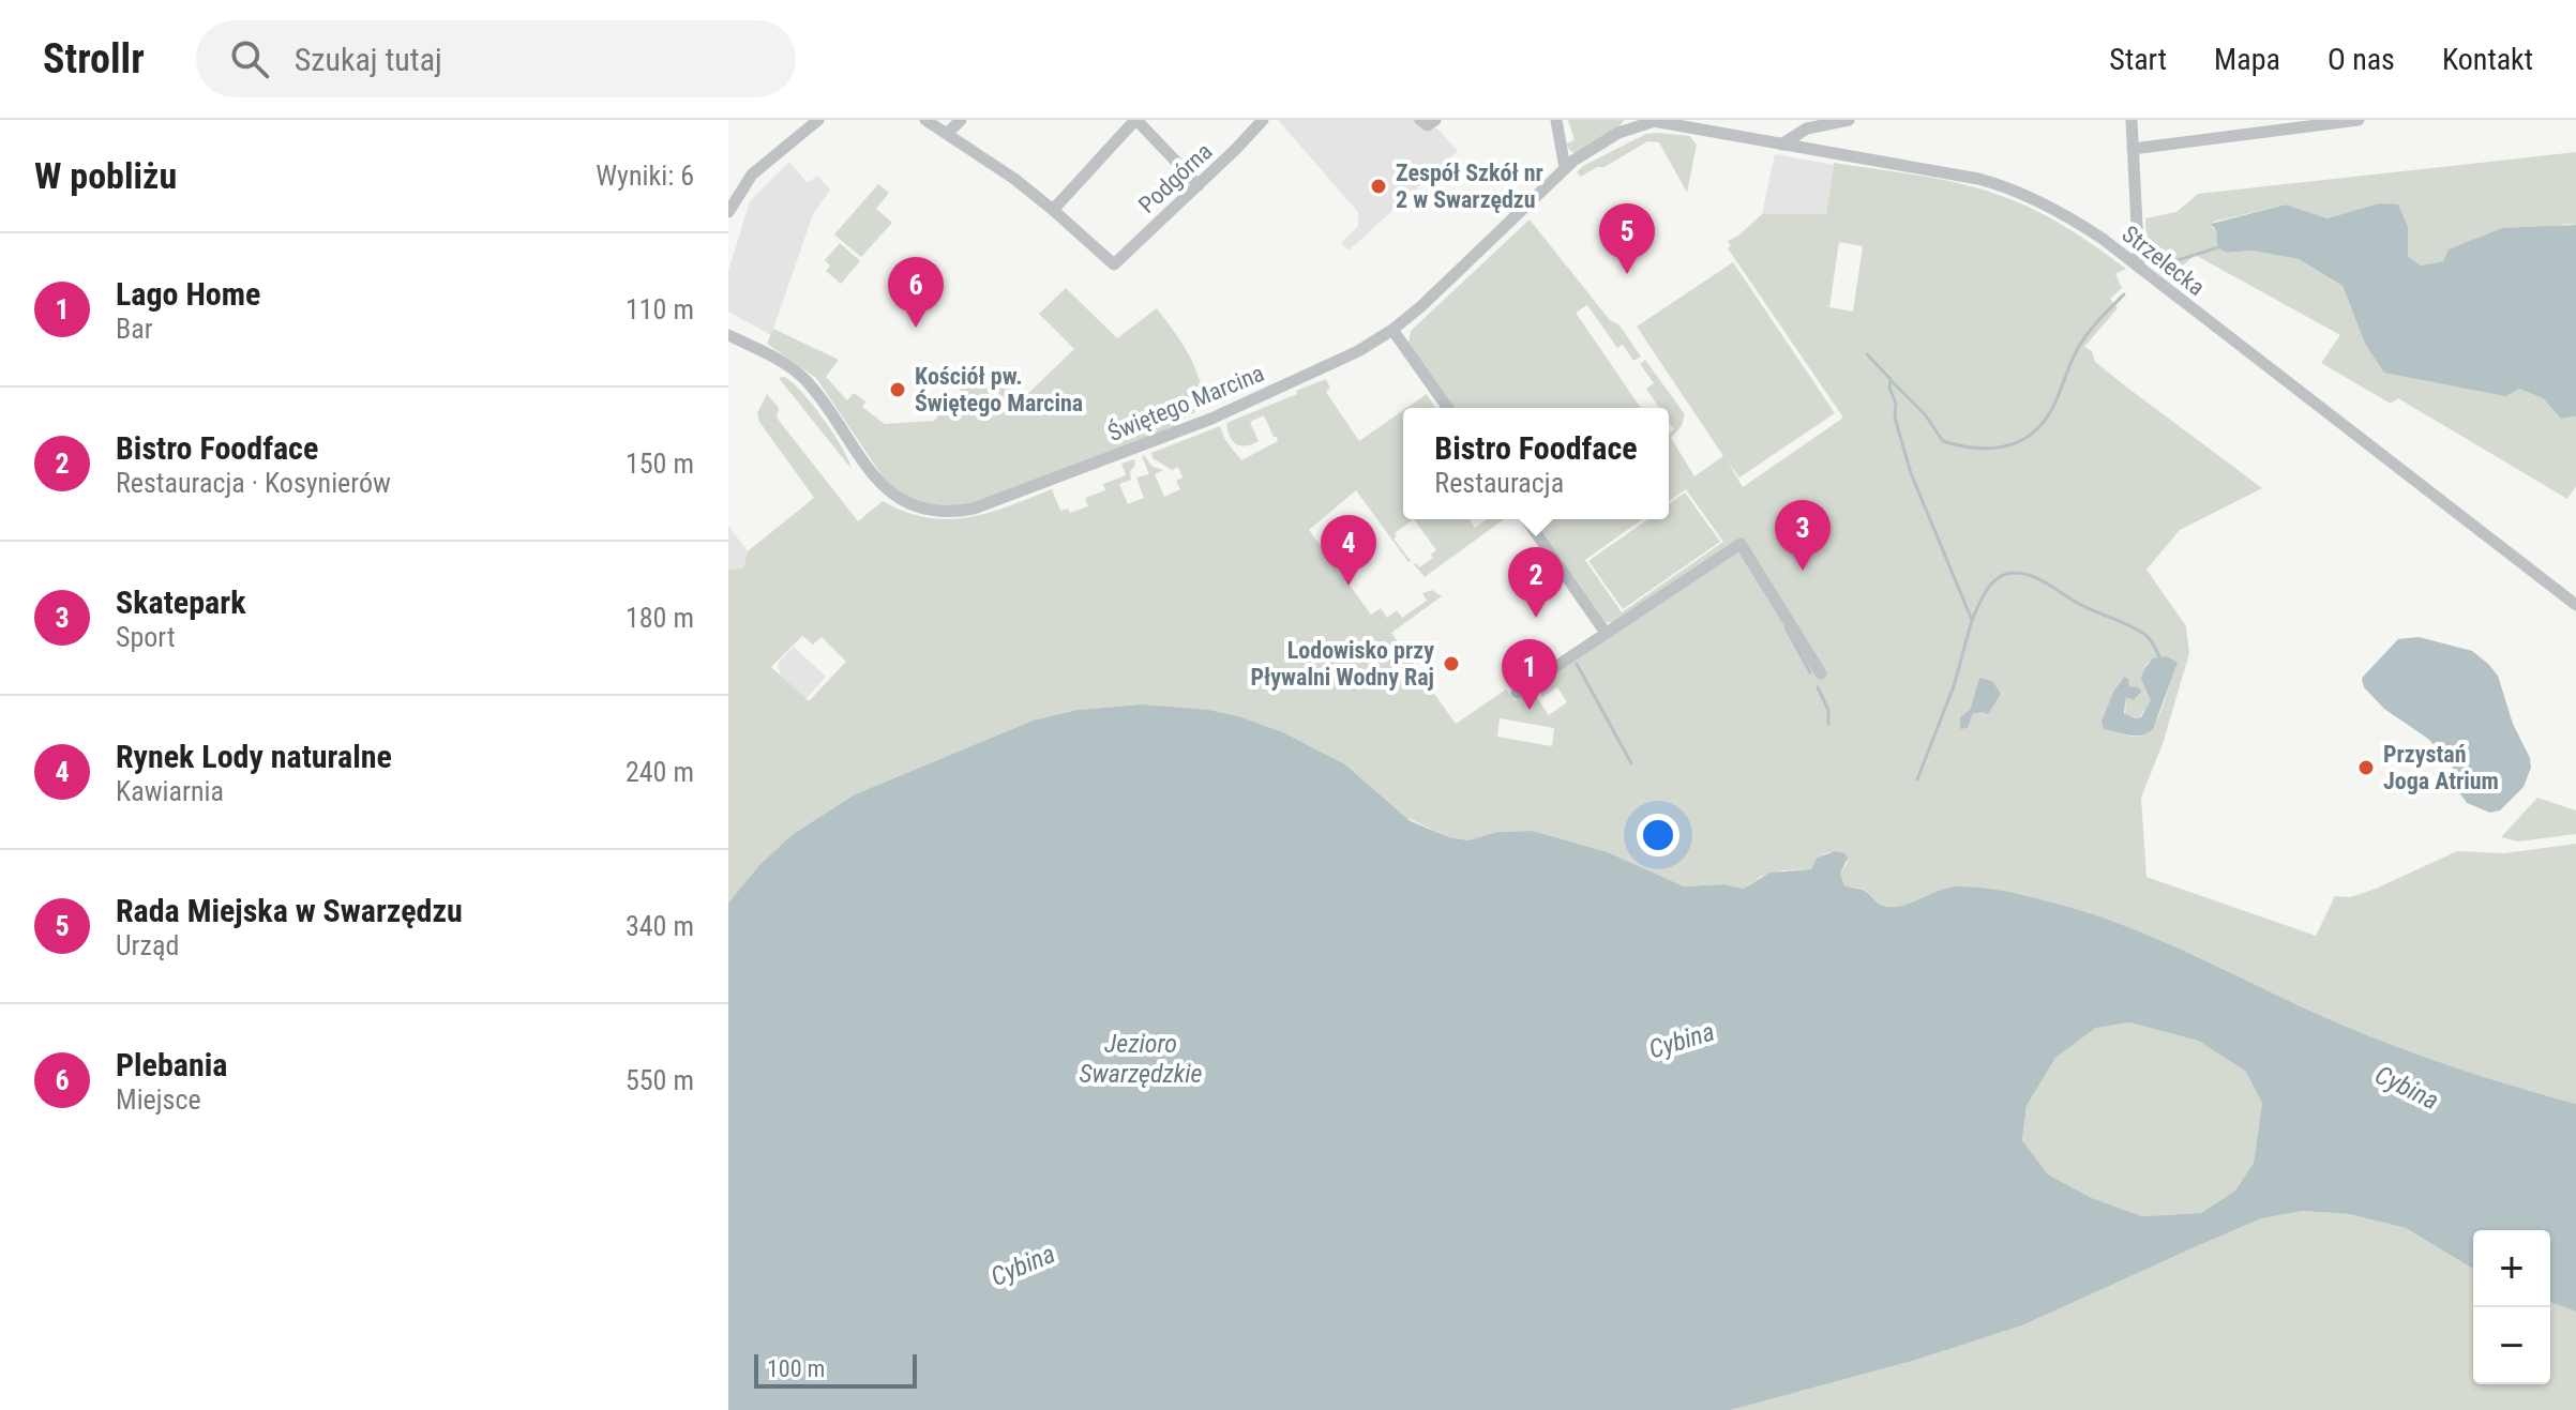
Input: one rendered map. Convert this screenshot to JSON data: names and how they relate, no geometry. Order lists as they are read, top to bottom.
{
  "streets": {
    "street": ["Podgórna", "Strzelecka", "Świętego Marcina"]
  },
  "crossings": [
    ["Strzelecka", "Świętego Marcina"]
  ],
  "water": ["Cybina", "Jezioro Swarzędzkie"],
  "places": [
    "Zespół Szkół nr 2 w Swarzędzu",
    "Kościół pw. Świętego Marcina",
    "Lodowisko przy Pływalni Wodny Raj",
    "Przystań Joga Atrium"
  ],
  "scale_bar": "100 m",
  "page": {
    "header": "Strollr",
    "search": "Szukaj tutaj",
    "nav": [
      "Start",
      "Mapa",
      "O nas",
      "Kontakt"
    ],
    "heading": ["W pobliżu", "Wyniki: 6"],
    "pins": [
      "5",
      "6",
      "3",
      "4",
      "2",
      "1"
    ],
    "list": [
      {
        "mark": "1",
        "name": "Lago Home",
        "note": "Bar",
        "value": "110 m"
      },
      {
        "mark": "2",
        "name": "Bistro Foodface",
        "note": "Restauracja · Kosynierów",
        "value": "150 m"
      },
      {
        "mark": "3",
        "name": "Skatepark",
        "note": "Sport",
        "value": "180 m"
      },
      {
        "mark": "4",
        "name": "Rynek Lody naturalne",
        "note": "Kawiarnia",
        "value": "240 m"
      },
      {
        "mark": "5",
        "name": "Rada Miejska w Swarzędzu",
        "note": "Urząd",
        "value": "340 m"
      },
      {
        "mark": "6",
        "name": "Plebania",
        "note": "Miejsce",
        "value": "550 m"
      }
    ],
    "popup": ["Bistro Foodface", "Restauracja"],
    "map_buttons": ["+", "−"],
    "scale": "100 m"
  }
}
